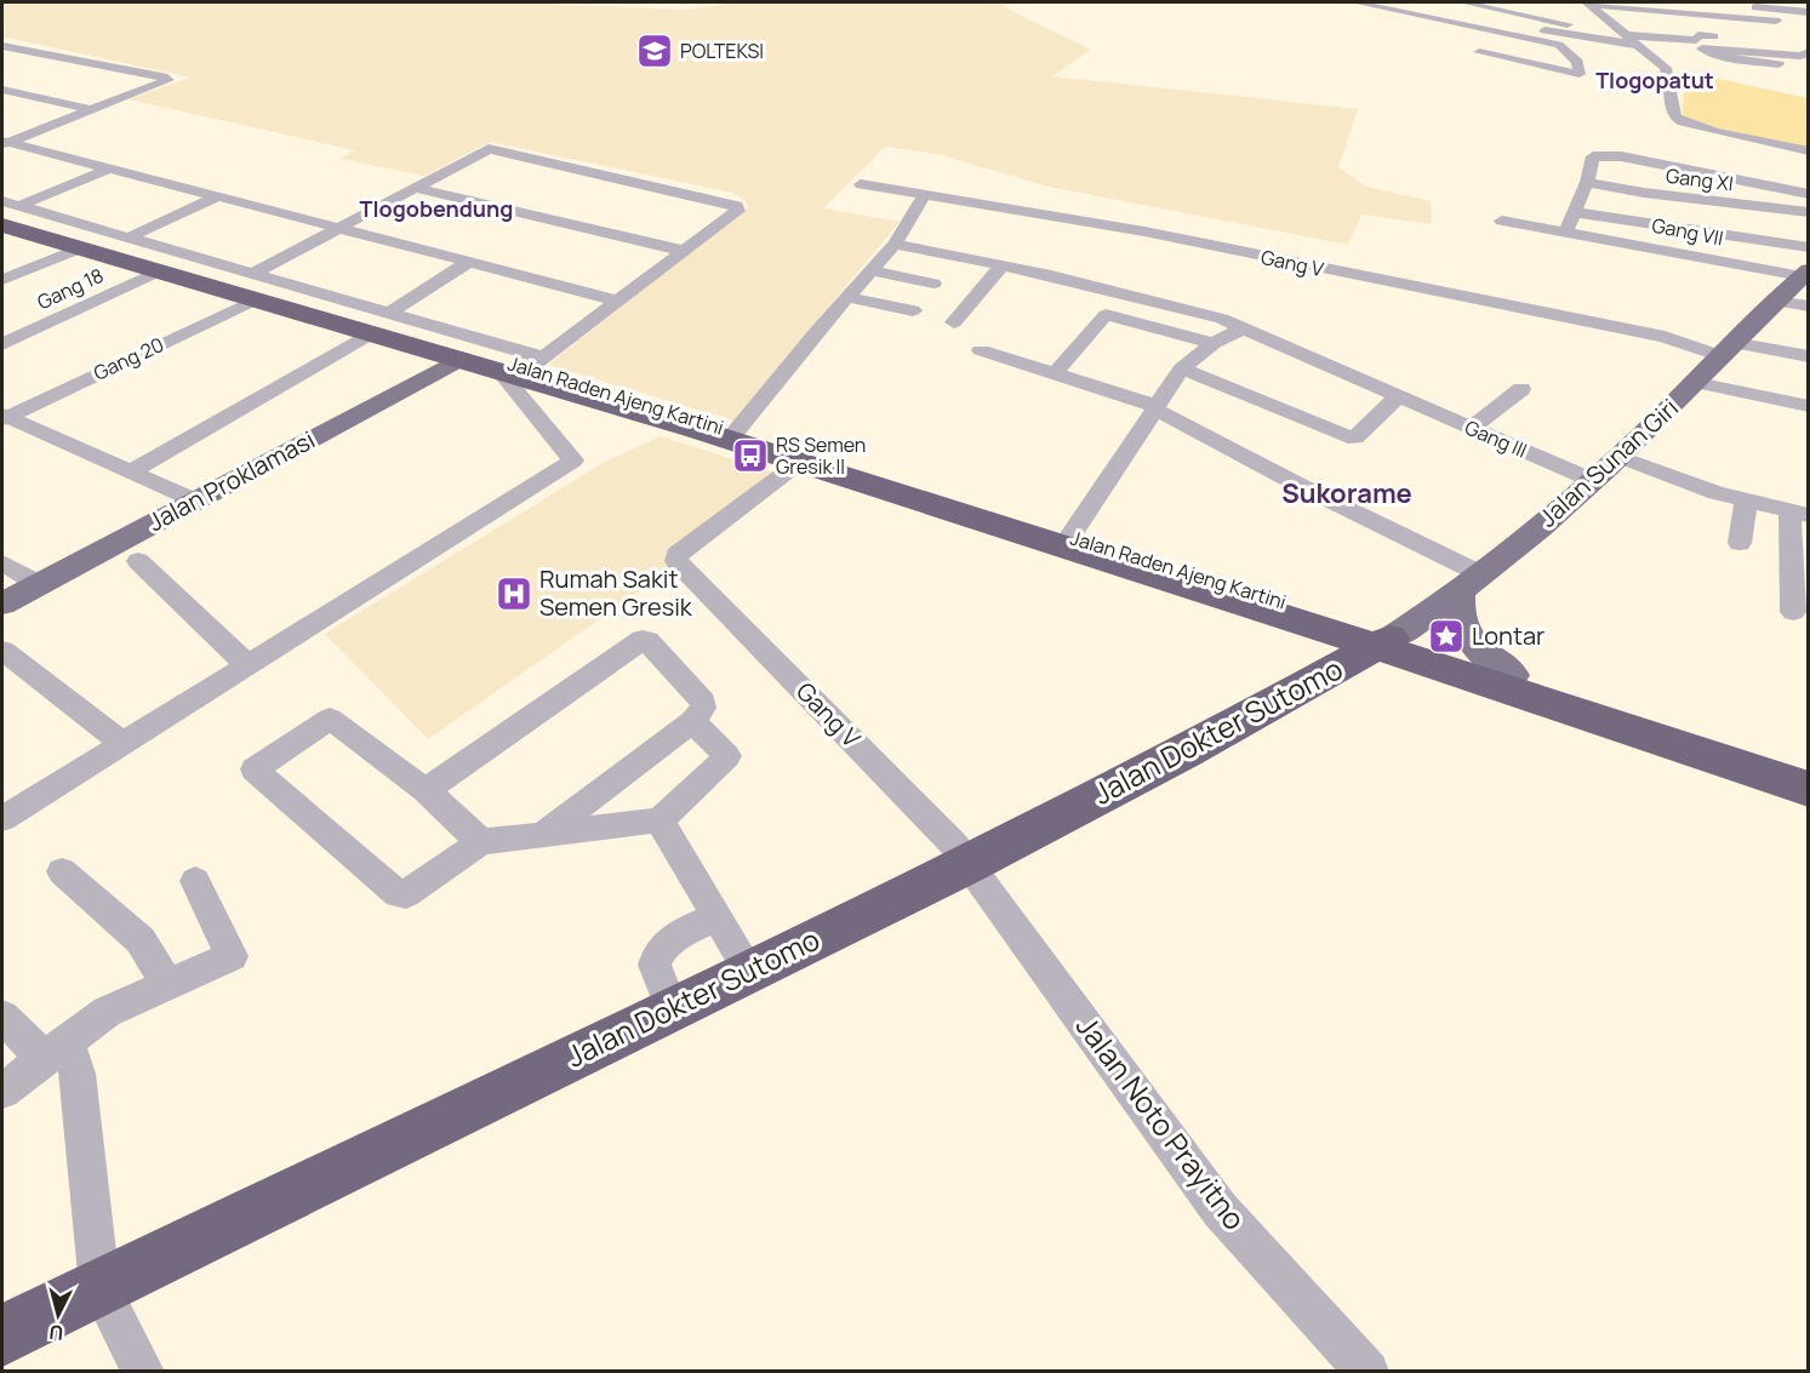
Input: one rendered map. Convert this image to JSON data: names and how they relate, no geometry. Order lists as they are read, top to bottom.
{
  "streets": {
    "highway": ["Jalan Raden Ajeng Kartini", "Jalan Dokter Sutomo"],
    "main road": ["Jalan Sunan Giri", "Jalan Proklamasi"],
    "street": [
      "Gang XI",
      "Gang VII",
      "Gang V",
      "Gang 18",
      "Gang 20",
      "Gang III",
      "Jalan Noto Prayitno"
    ]
  },
  "crossings": [
    ["Gang VII", "Jalan Sunan Giri"],
    ["Gang V", "Jalan Raden Ajeng Kartini"],
    ["Gang V", "Jalan Sunan Giri"],
    ["Gang V", "Jalan Dokter Sutomo"],
    ["Gang V", "Jalan Noto Prayitno"],
    ["Gang 18", "Jalan Raden Ajeng Kartini"],
    ["Gang 20", "Jalan Raden Ajeng Kartini"],
    ["Jalan Raden Ajeng Kartini", "Jalan Sunan Giri"],
    ["Jalan Raden Ajeng Kartini", "Jalan Proklamasi"],
    ["Jalan Raden Ajeng Kartini", "Jalan Dokter Sutomo"],
    ["Gang III", "Jalan Sunan Giri"],
    ["Jalan Sunan Giri", "Jalan Dokter Sutomo"],
    ["Jalan Dokter Sutomo", "Jalan Noto Prayitno"]
  ],
  "districts": ["Tlogopatut", "Tlogobendung", "Sukorame"],
  "places": {
    "school or university": ["POLTEKSI"],
    "bus stop": ["RS Semen Gresik II"],
    "hospital": ["Rumah Sakit Semen Gresik"],
    "place": ["Lontar"]
  },
  "north": "bottom"
}
